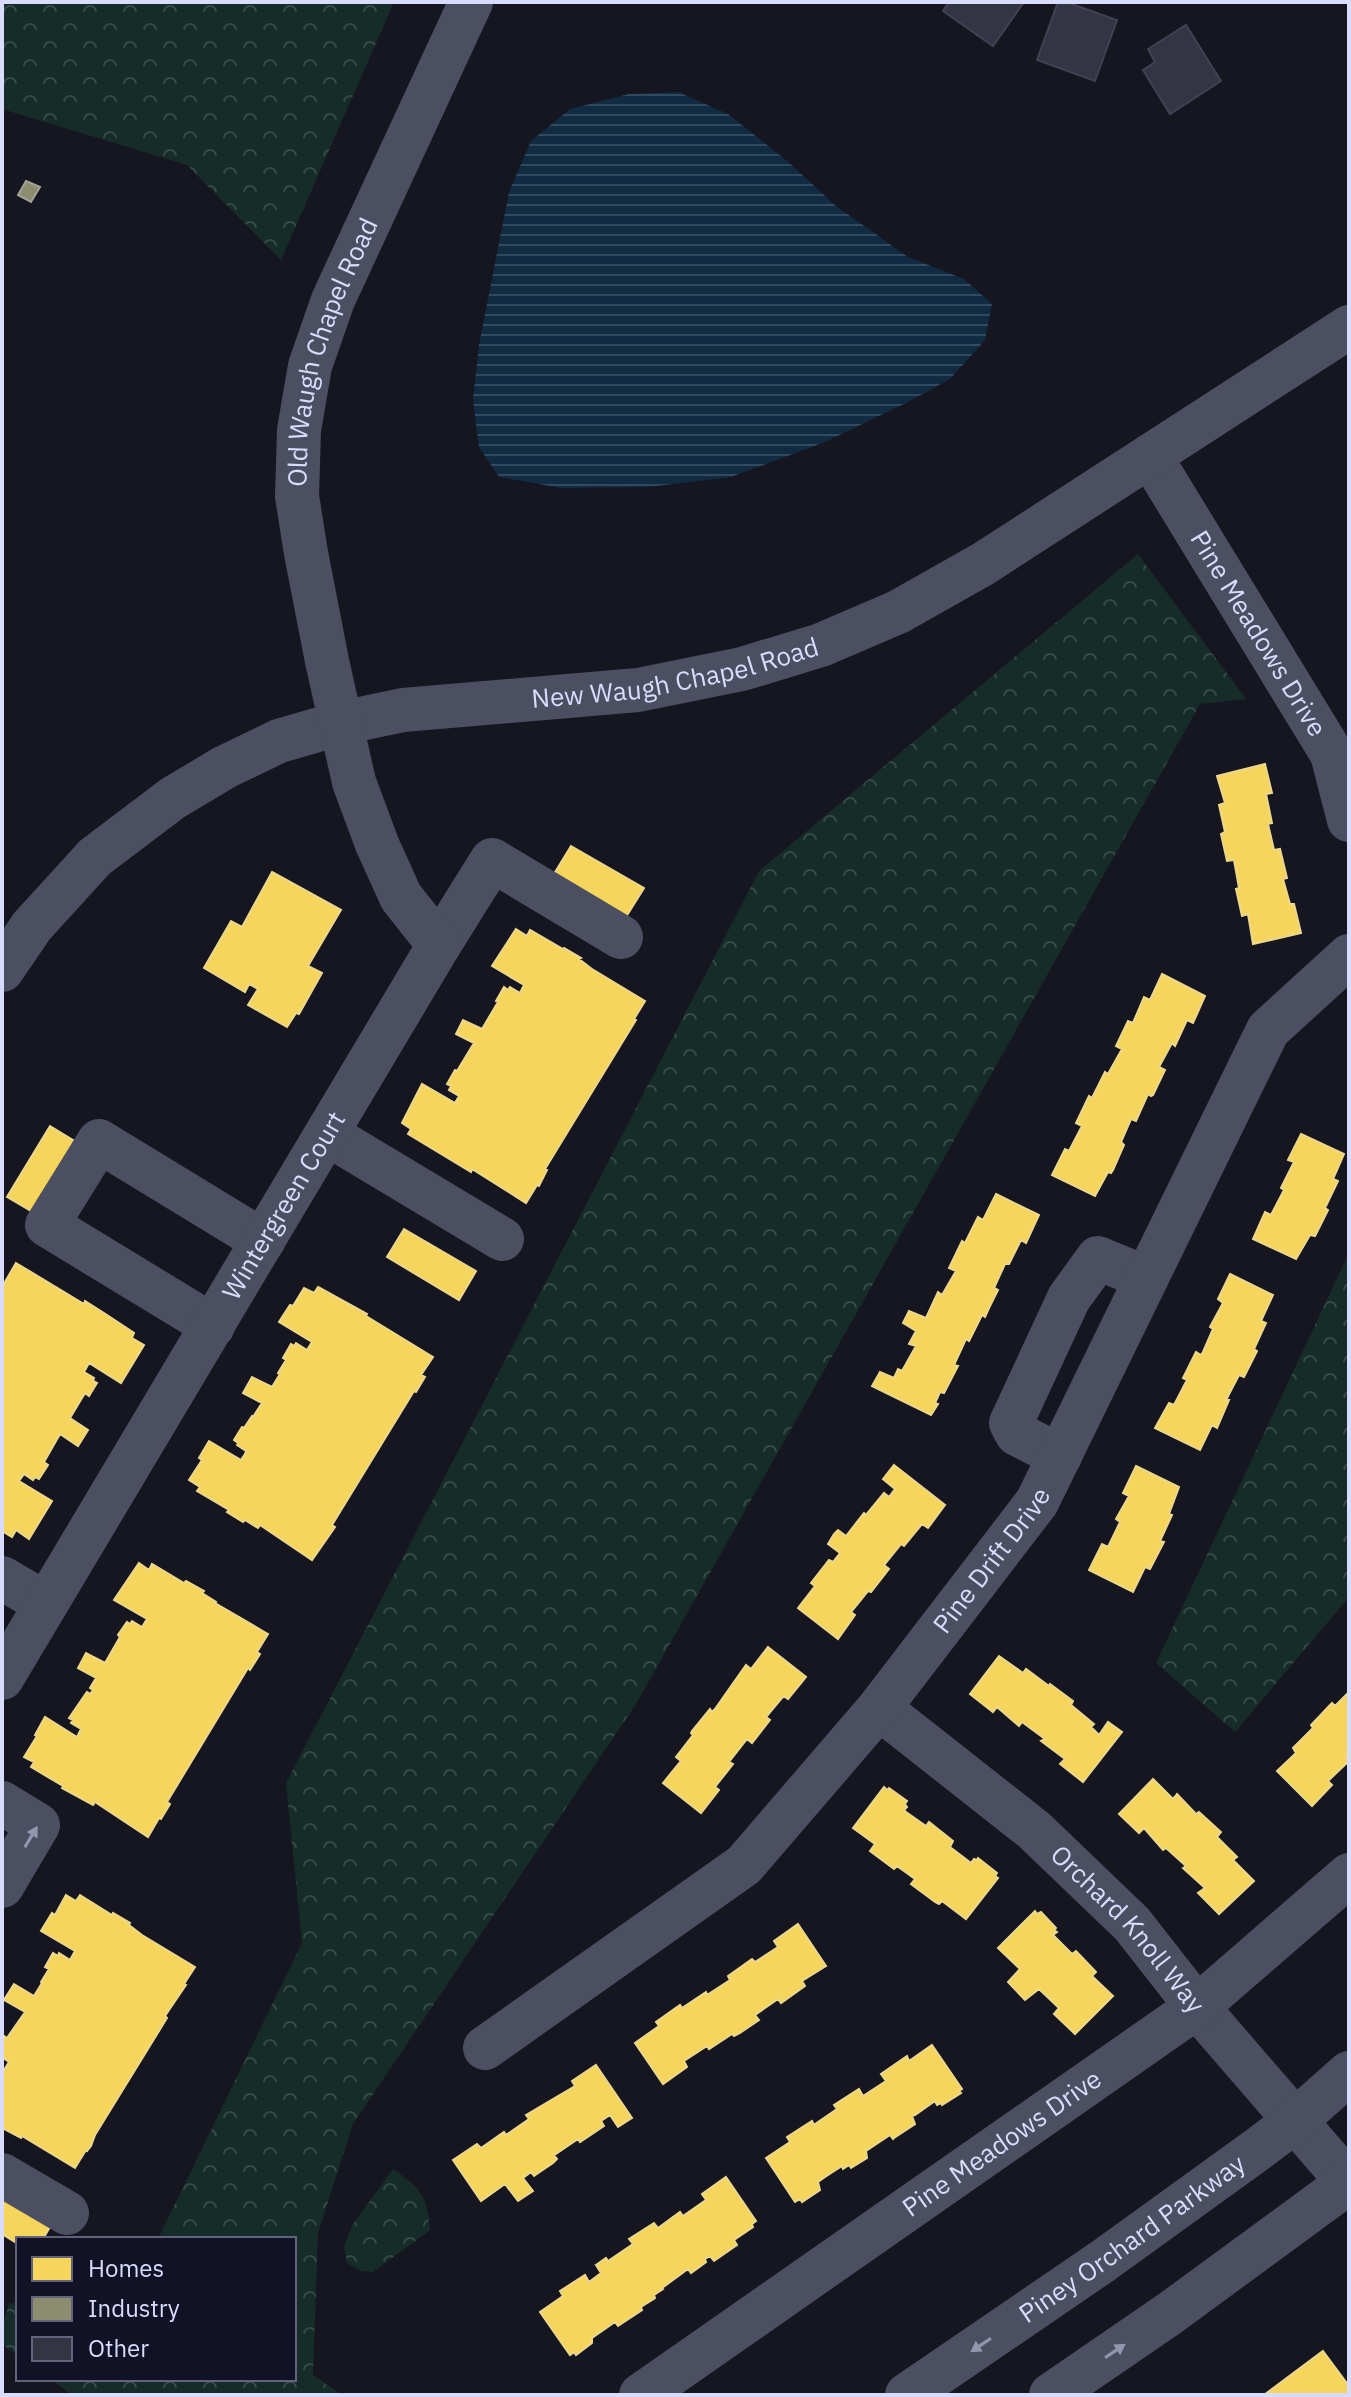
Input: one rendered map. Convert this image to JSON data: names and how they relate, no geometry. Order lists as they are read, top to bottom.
{
  "streets": {
    "street": [
      "Old Waugh Chapel Road",
      "Pine Meadows Drive",
      "New Waugh Chapel Road",
      "Wintergreen Court",
      "Pine Drift Drive",
      "Orchard Knoll Way",
      "Piney Orchard Parkway"
    ]
  },
  "crossings": [
    ["Old Waugh Chapel Road", "New Waugh Chapel Road"],
    ["Pine Meadows Drive", "New Waugh Chapel Road"],
    ["Pine Meadows Drive", "Orchard Knoll Way"],
    ["Pine Drift Drive", "Orchard Knoll Way"],
    ["Orchard Knoll Way", "Piney Orchard Parkway"]
  ],
  "legend": ["Homes", "Industry", "Other"]
}
